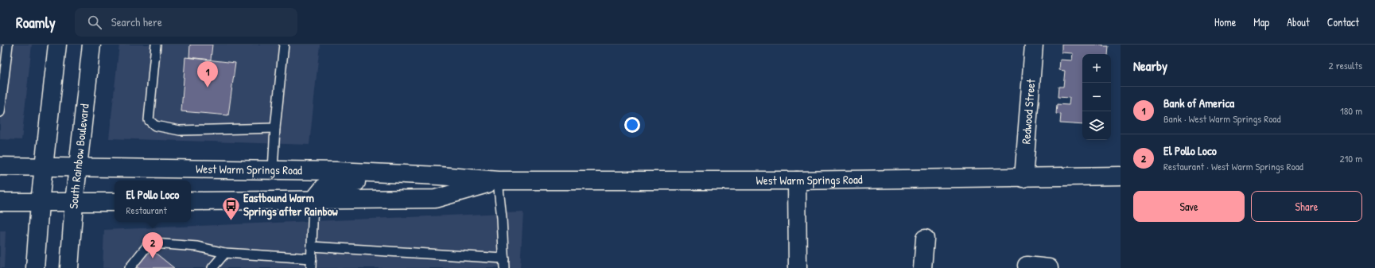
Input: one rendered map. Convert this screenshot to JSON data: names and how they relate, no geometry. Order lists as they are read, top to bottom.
{
  "streets": {
    "main road": ["Redwood Street", "South Rainbow Boulevard", "West Warm Springs Road"]
  },
  "crossings": [
    ["Redwood Street", "West Warm Springs Road"],
    ["South Rainbow Boulevard", "West Warm Springs Road"]
  ],
  "places": {
    "bus stop": ["Eastbound Warm Springs after Rainbow"]
  },
  "page": {
    "header": "Roamly",
    "search": "Search here",
    "nav": [
      "Home",
      "Map",
      "About",
      "Contact"
    ],
    "heading": ["Nearby", "2 results"],
    "map_buttons": ["+", "−"],
    "pins": ["1", "2"],
    "list": [
      {
        "mark": "1",
        "name": "Bank of America",
        "note": "Bank · West Warm Springs Road",
        "value": "180 m"
      },
      {
        "mark": "2",
        "name": "El Pollo Loco",
        "note": "Restaurant · West Warm Springs Road",
        "value": "210 m"
      }
    ],
    "popup": ["El Pollo Loco", "Restaurant"],
    "buttons": ["Save", "Share"]
  }
}
